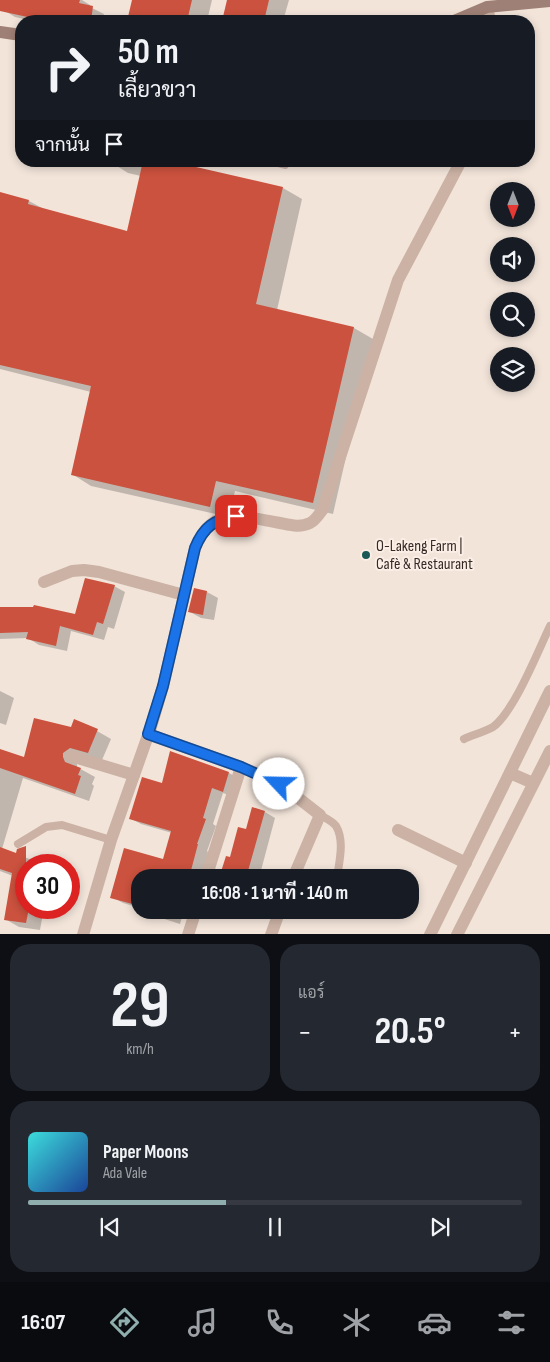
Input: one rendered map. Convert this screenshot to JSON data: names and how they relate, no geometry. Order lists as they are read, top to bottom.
{
  "places": ["O-Lakeng Farm | Cafè & Restaurant"],
  "north": "bottom",
  "page": {
    "turn": ["50 m", "เลี้ยวขวา"],
    "then": "จากนั้น",
    "limit": "30",
    "trip": "16:08 · 1 นาที · 140 m",
    "tile": [
      ["29", "km/h"],
      "แอร์"
    ],
    "heat": ["−", "20.5°", "+"],
    "song": ["Paper Moons", "Ada Vale"],
    "tabs": "16:07"
  }
}
